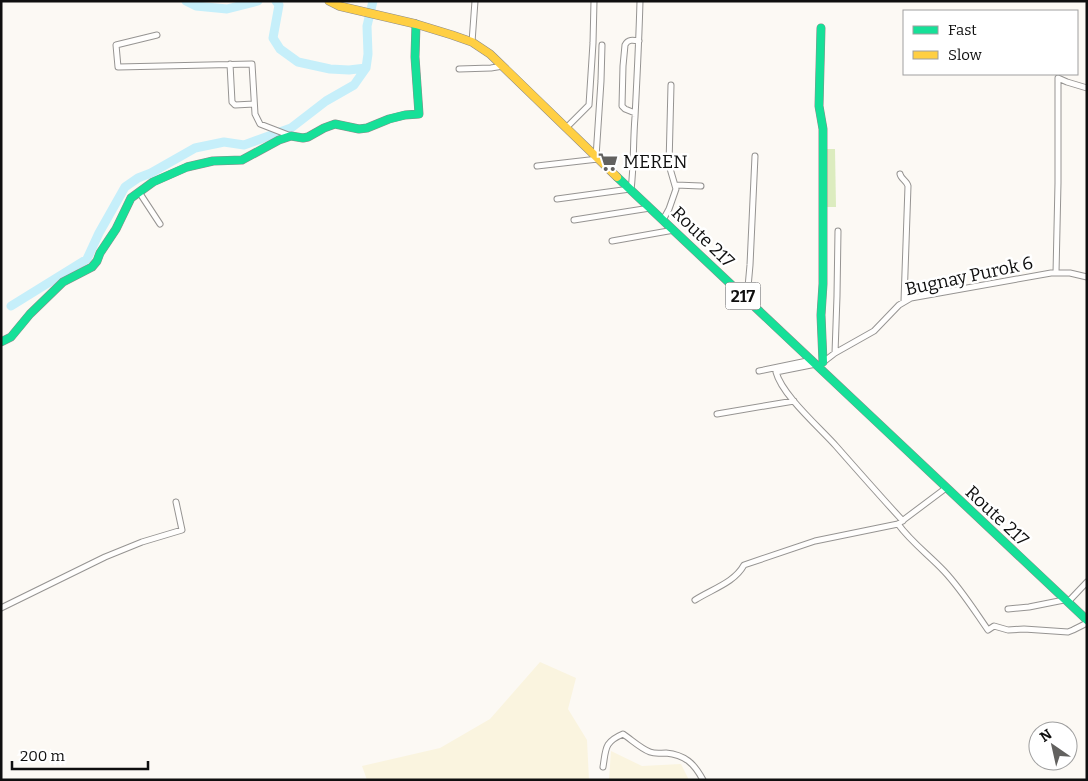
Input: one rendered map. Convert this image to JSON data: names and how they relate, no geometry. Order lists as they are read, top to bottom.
{
  "streets": {
    "main road": ["Route 217", "217"],
    "street": ["Bugnay Purok 6"]
  },
  "crossings": [
    ["Route 217", "Bugnay Purok 6"]
  ],
  "places": {
    "supermarket": ["MEREN"]
  },
  "legend": ["Fast", "Slow"],
  "scale_bar": "200 m",
  "north": "top left"
}
